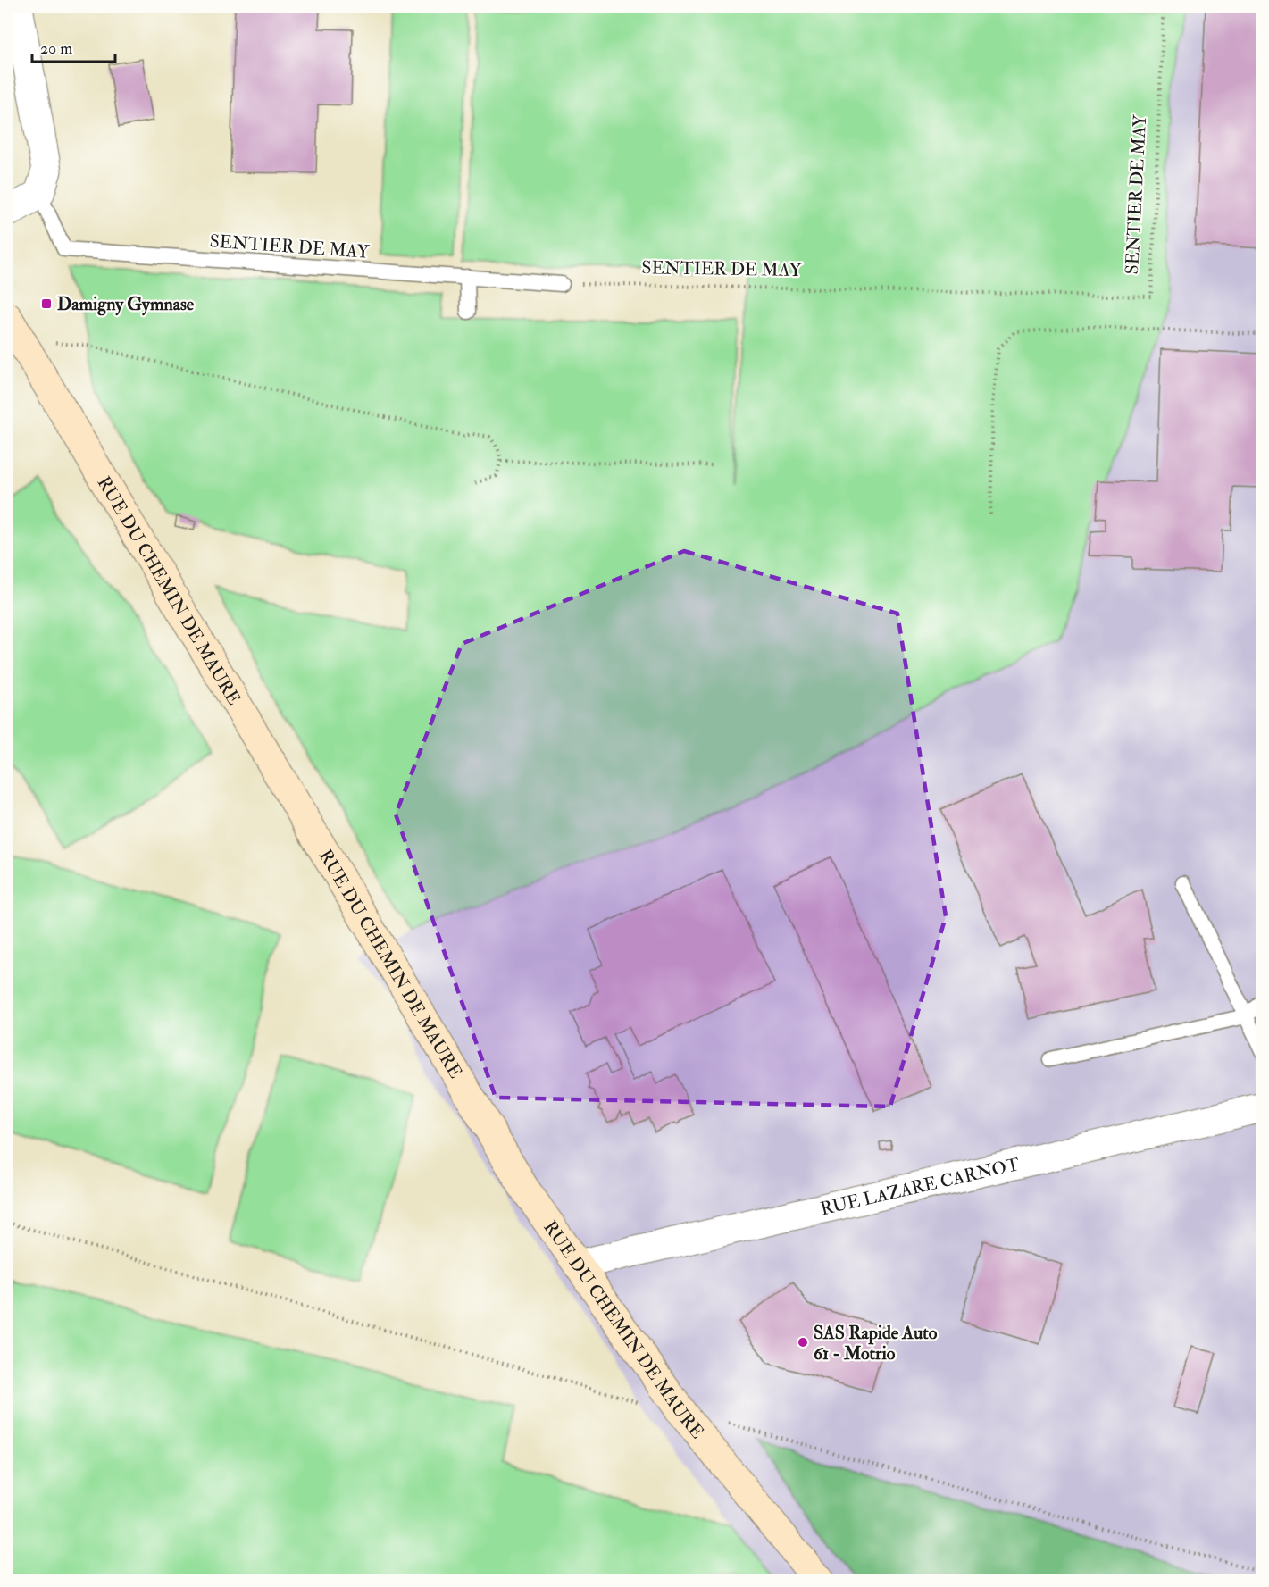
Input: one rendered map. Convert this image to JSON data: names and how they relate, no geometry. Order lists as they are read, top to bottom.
{
  "streets": {
    "street": ["RUE DU CHEMIN DE MAURE", "RUE LAZARE CARNOT"],
    "lane": ["SENTIER DE MAY"]
  },
  "crossings": [
    ["RUE DU CHEMIN DE MAURE", "RUE LAZARE CARNOT"]
  ],
  "places": {
    "transit": ["Damigny Gymnase"],
    "other": ["SAS Rapide Auto 61 - Motrio"]
  },
  "scale_bar": "20 m"
}
